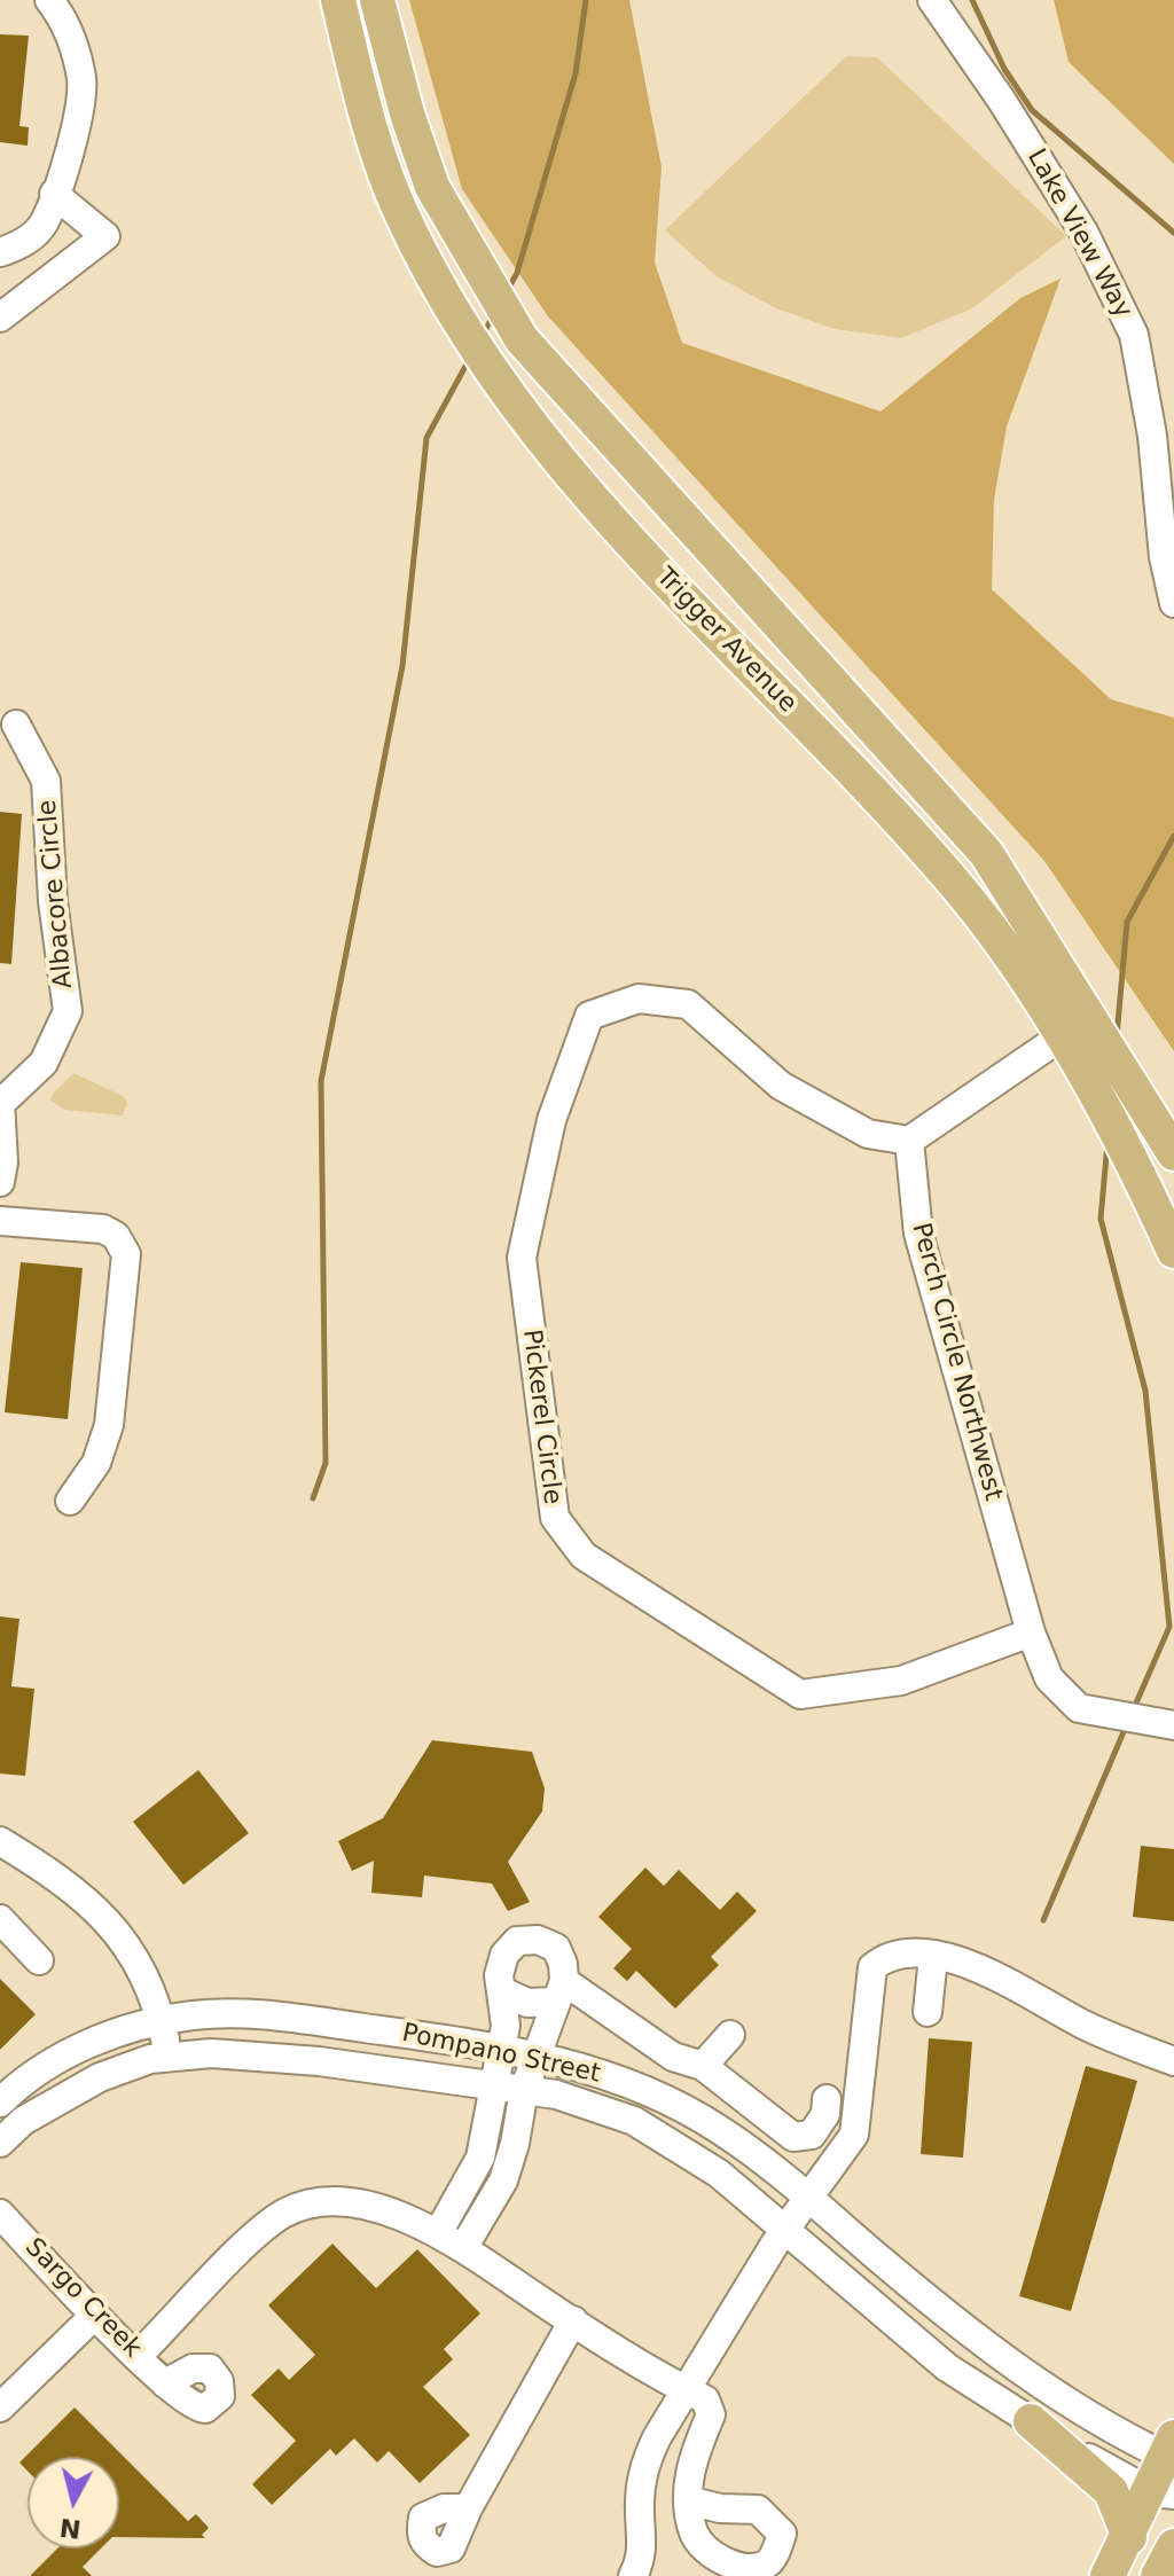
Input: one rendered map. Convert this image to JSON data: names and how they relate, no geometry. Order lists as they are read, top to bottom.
{
  "streets": {
    "main road": ["Trigger Avenue"],
    "street": [
      "Lake View Way",
      "Albacore Circle",
      "Perch Circle Northwest",
      "Pickerel Circle",
      "Pompano Street",
      "Sargo Creek"
    ]
  },
  "crossings": [
    ["Perch Circle Northwest", "Pickerel Circle"]
  ],
  "north": "bottom"
}
